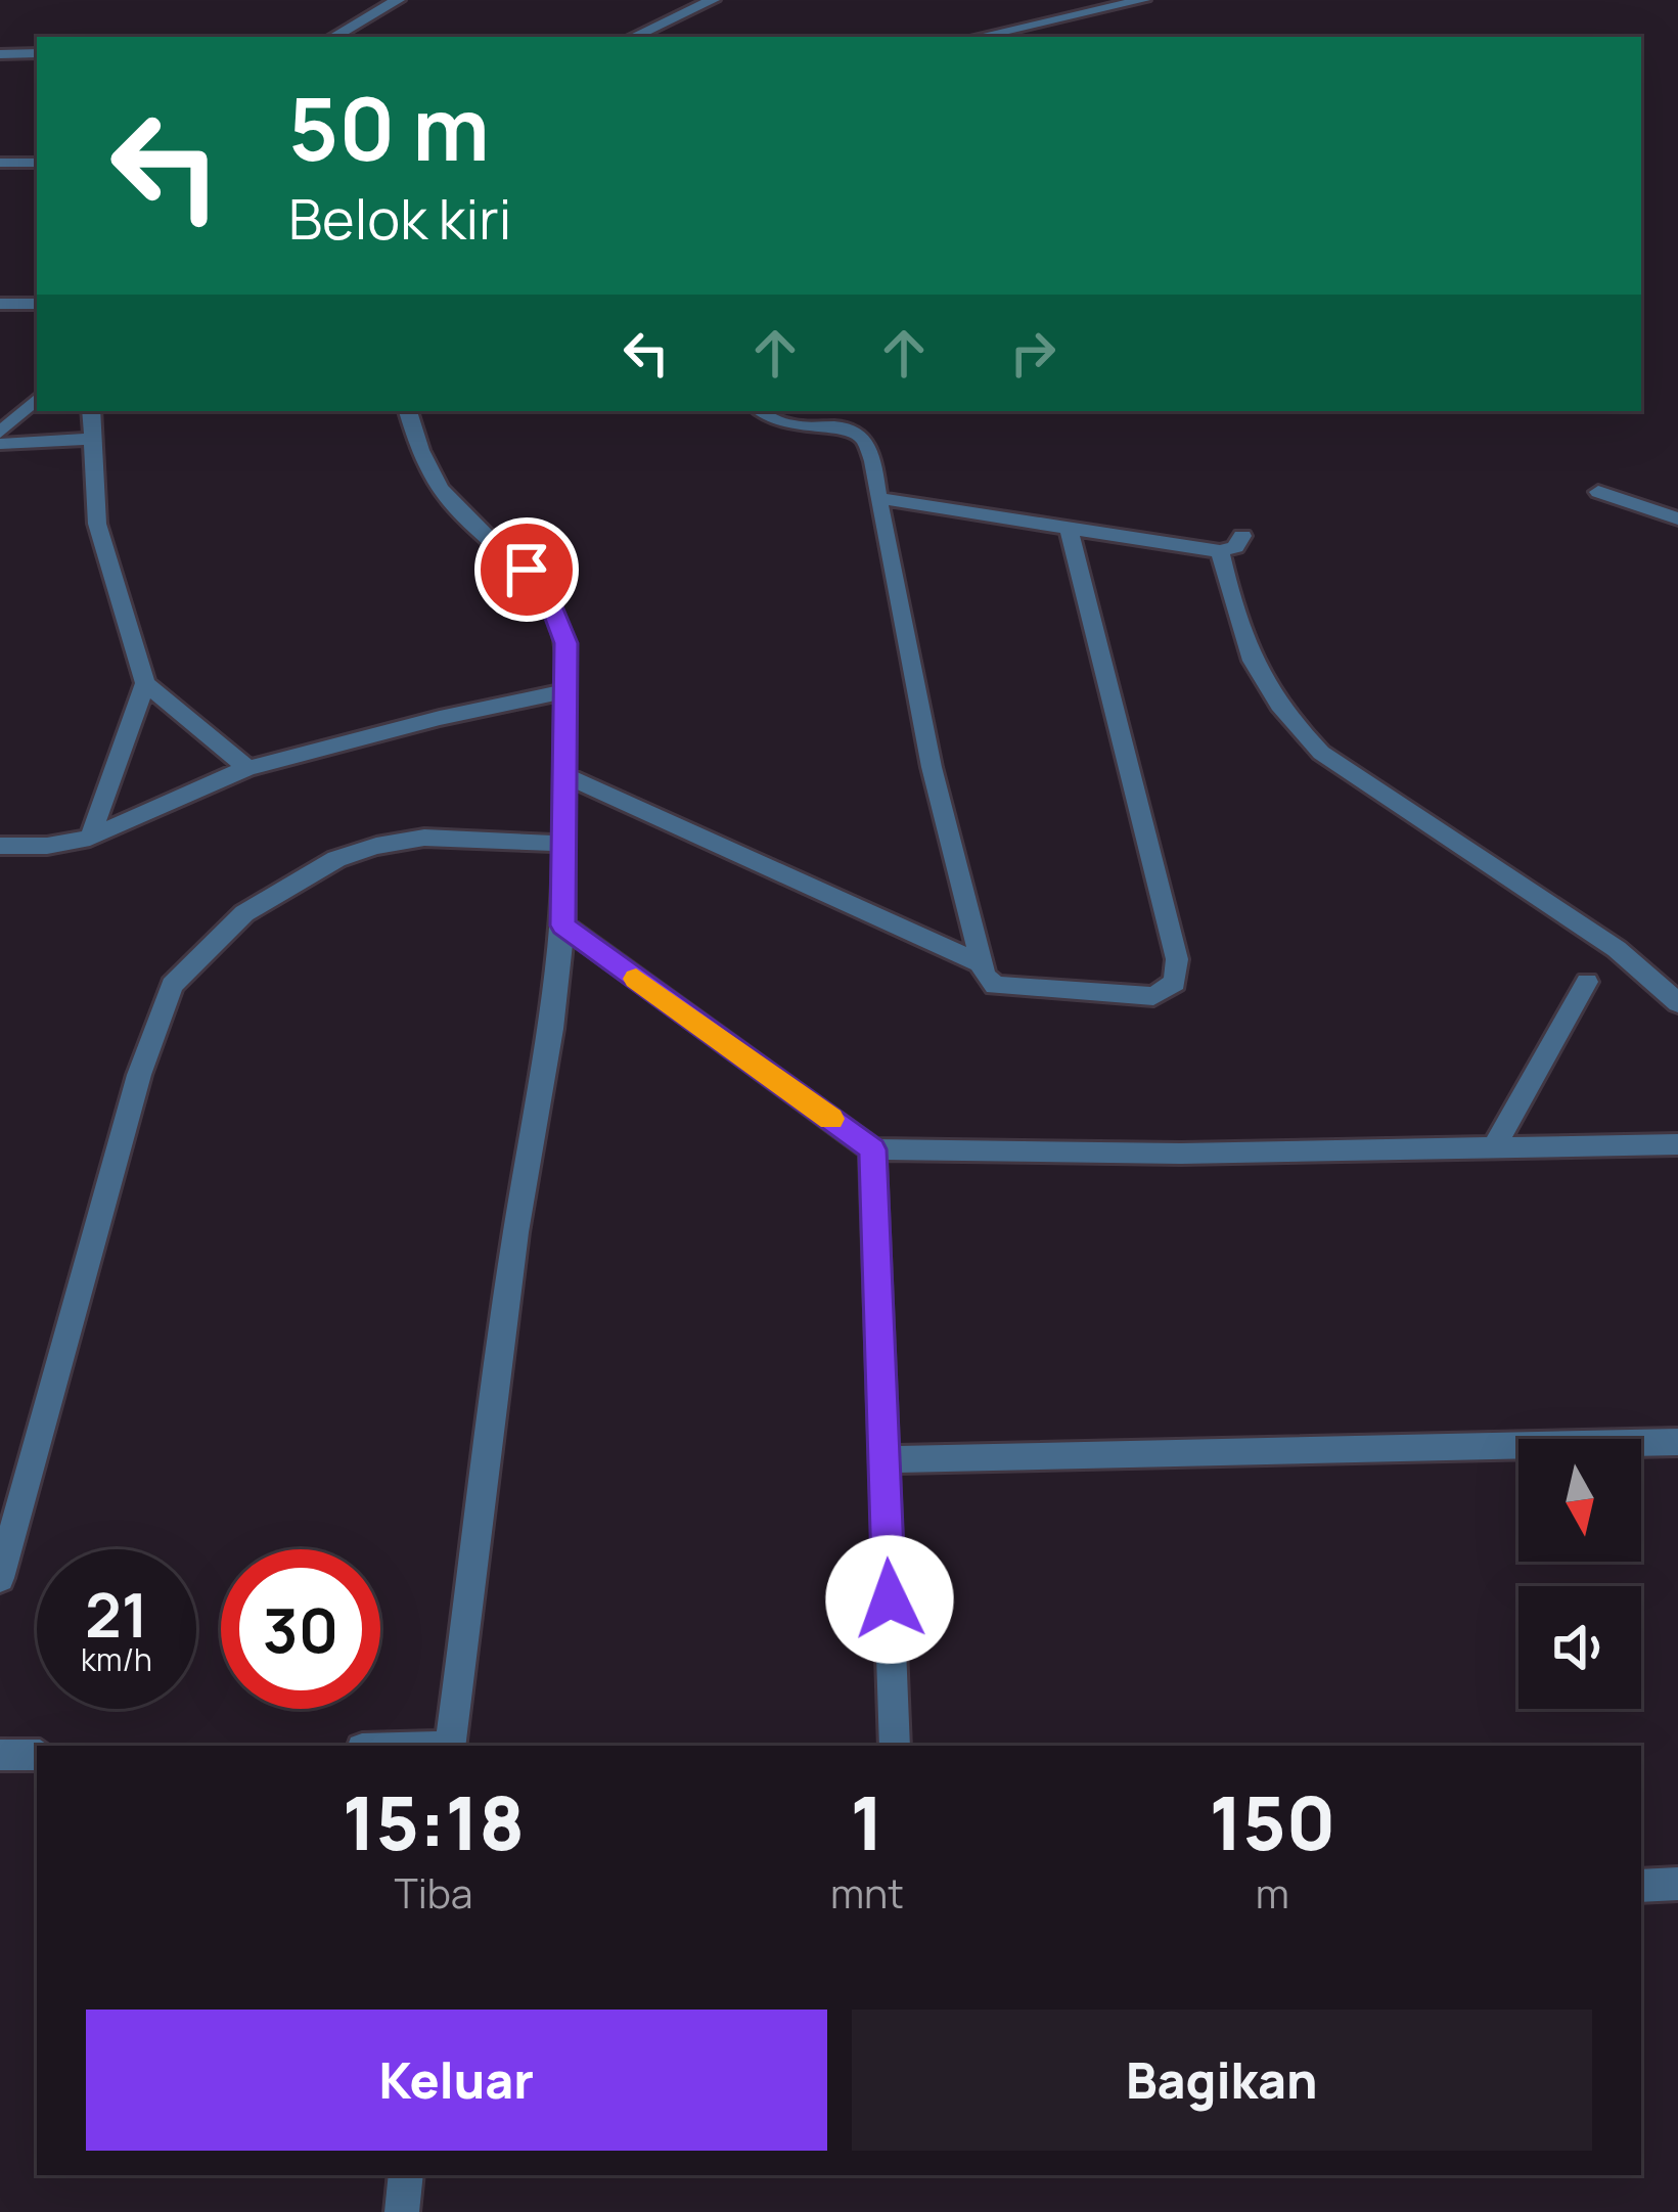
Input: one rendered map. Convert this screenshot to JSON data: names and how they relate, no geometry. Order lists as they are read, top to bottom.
{
  "north": "bottom",
  "page": {
    "turn": ["50 m", "Belok kiri"],
    "speed": "21 km/h",
    "limit": "30",
    "eta": [
      "15:18",
      "Tiba",
      "1",
      "mnt",
      "150",
      "m"
    ],
    "buttons": ["Keluar", "Bagikan"]
  }
}
